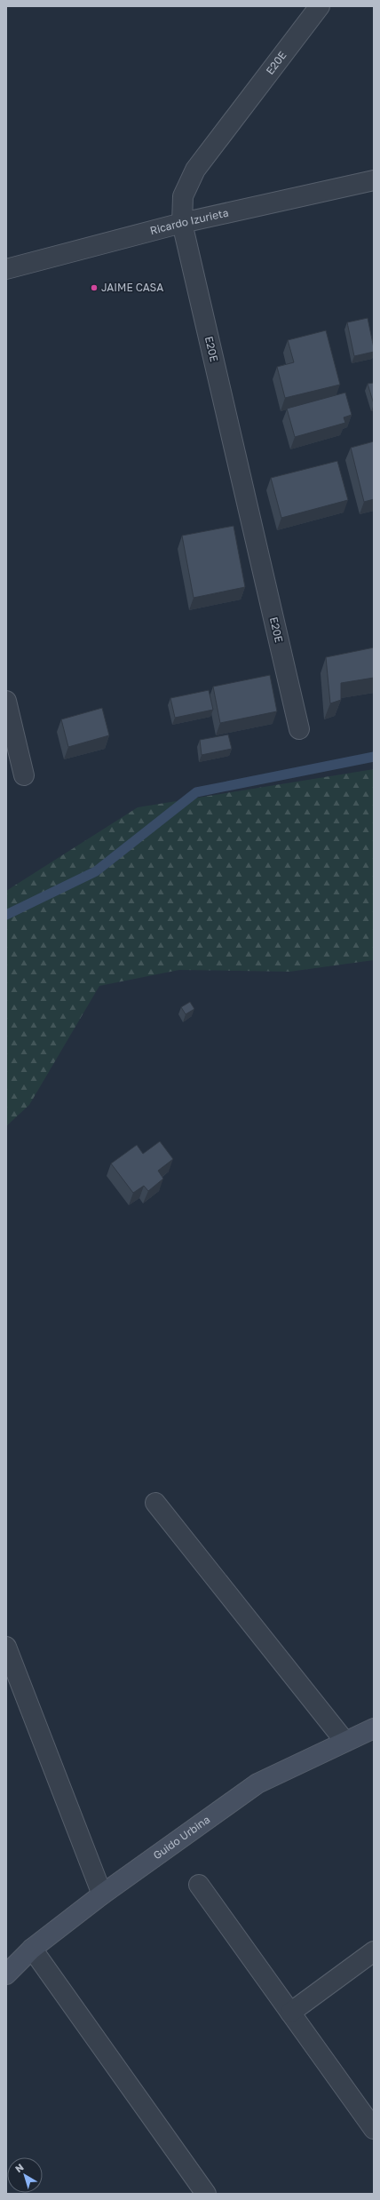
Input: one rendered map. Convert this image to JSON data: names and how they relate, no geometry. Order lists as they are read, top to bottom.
{
  "streets": {
    "street": ["E20E", "Ricardo Izurieta", "Guido Urbina"]
  },
  "crossings": [
    ["E20E", "Ricardo Izurieta"]
  ],
  "places": ["JAIME CASA"],
  "north": "top left"
}
